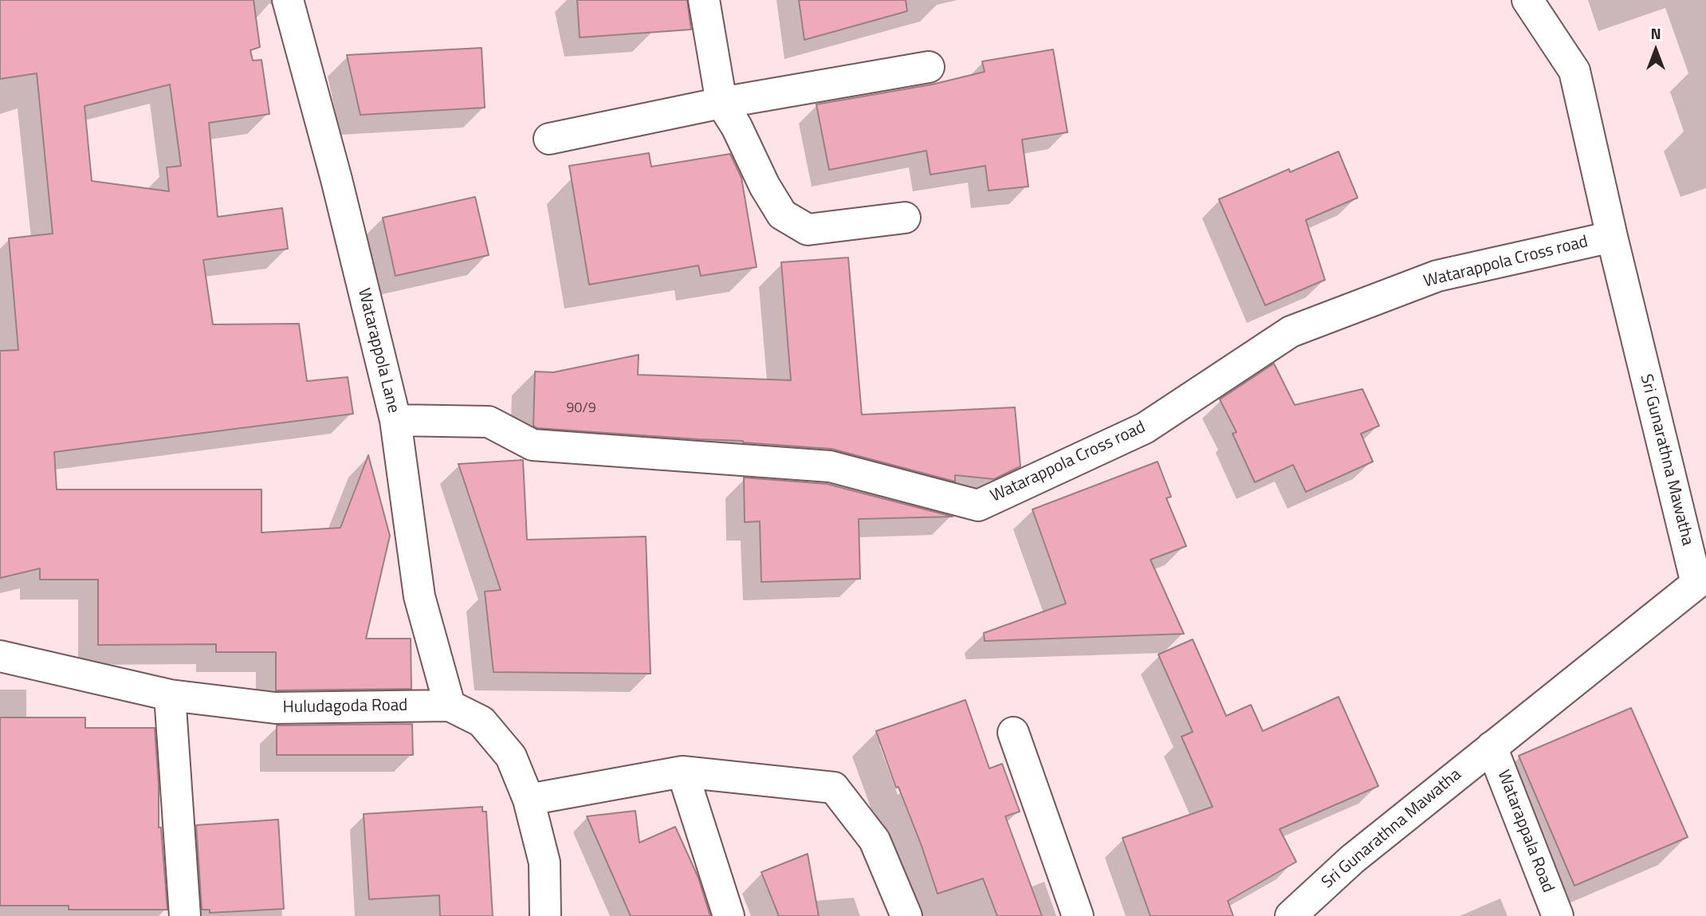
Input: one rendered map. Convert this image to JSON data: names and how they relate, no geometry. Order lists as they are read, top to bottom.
{
  "streets": {
    "street": [
      "Watarappola Cross road",
      "Watarappola Lane",
      "Sri Gunarathna Mawatha",
      "Huludagoda Road",
      "Watarappala Road"
    ]
  },
  "crossings": [
    ["Watarappola Cross road", "Watarappola Lane"],
    ["Watarappola Cross road", "Sri Gunarathna Mawatha"],
    ["Watarappola Lane", "Huludagoda Road"],
    ["Sri Gunarathna Mawatha", "Watarappala Road"]
  ],
  "house_numbers": ["90/9"],
  "north": "top"
}
